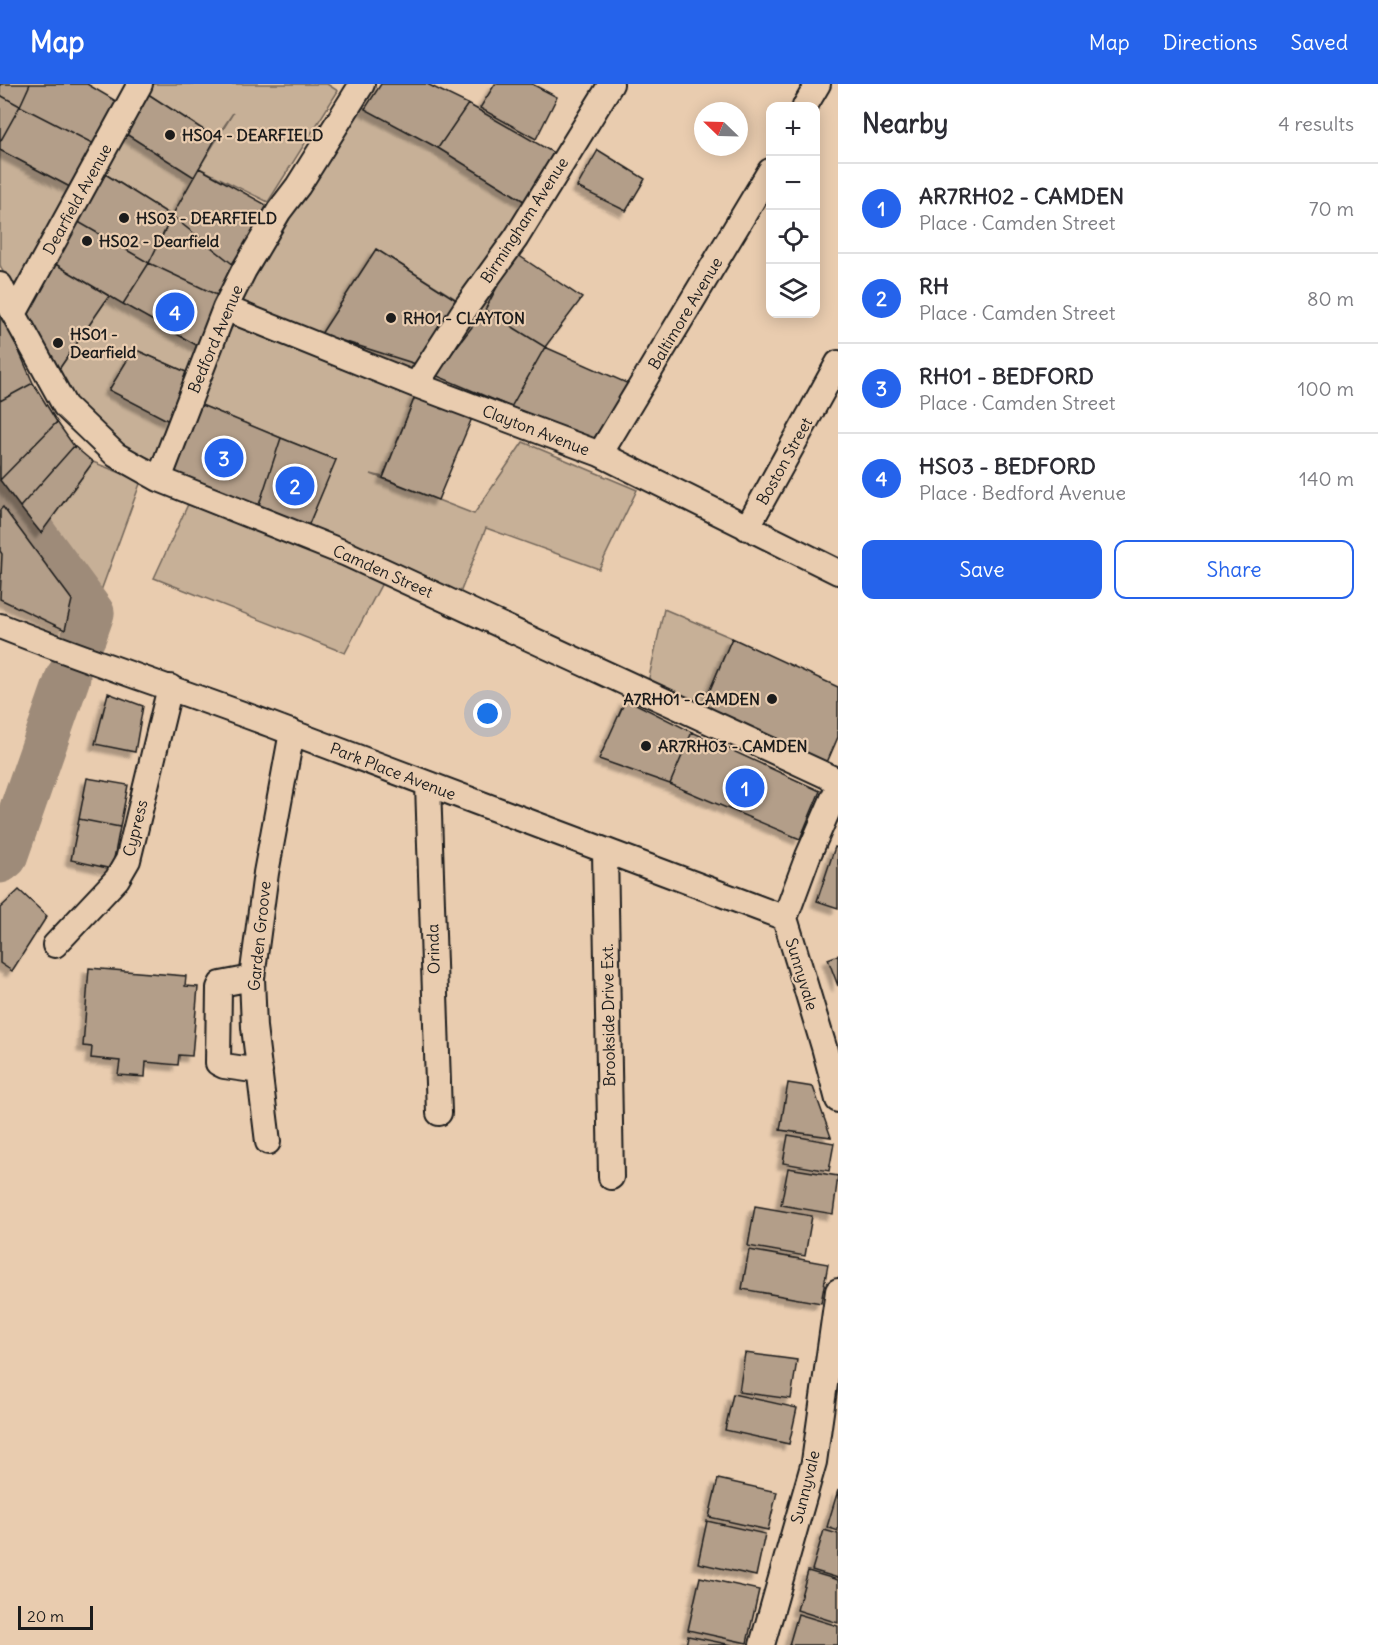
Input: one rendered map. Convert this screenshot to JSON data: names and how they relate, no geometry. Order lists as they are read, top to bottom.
{
  "streets": {
    "street": [
      "Dearfield Avenue",
      "Birmingham Avenue",
      "Baltimore Avenue",
      "Bedford Avenue",
      "Clayton Avenue",
      "Boston Street",
      "Camden Street",
      "Park Place Avenue",
      "Cypress",
      "Garden Groove",
      "Orinda",
      "Sunnyvale",
      "Brookside Drive Ext."
    ]
  },
  "crossings": [
    ["Dearfield Avenue", "Camden Street"],
    ["Birmingham Avenue", "Clayton Avenue"],
    ["Baltimore Avenue", "Clayton Avenue"],
    ["Bedford Avenue", "Clayton Avenue"],
    ["Bedford Avenue", "Camden Street"],
    ["Clayton Avenue", "Boston Street"],
    ["Park Place Avenue", "Cypress"],
    ["Park Place Avenue", "Garden Groove"],
    ["Park Place Avenue", "Orinda"],
    ["Park Place Avenue", "Sunnyvale"],
    ["Park Place Avenue", "Brookside Drive Ext."]
  ],
  "places": [
    "HS04 - DEARFIELD",
    "HS03 - DEARFIELD",
    "HS02 - Dearfield",
    "RH01 - CLAYTON",
    "HS01 - Dearfield",
    "A7RH01 - CAMDEN",
    "AR7RH03 - CAMDEN"
  ],
  "scale_bar": "20 m",
  "north": "top left",
  "page": {
    "header": "Map",
    "nav": ["Map", "Directions", "Saved"],
    "heading": ["Nearby", "4 results"],
    "map_buttons": ["+", "−"],
    "list": [
      {
        "mark": "1",
        "name": "AR7RH02 - CAMDEN",
        "note": "Place · Camden Street",
        "value": "70 m"
      },
      {
        "mark": "2",
        "name": "RH",
        "note": "Place · Camden Street",
        "value": "80 m"
      },
      {
        "mark": "3",
        "name": "RH01 - BEDFORD",
        "note": "Place · Camden Street",
        "value": "100 m"
      },
      {
        "mark": "4",
        "name": "HS03 - BEDFORD",
        "note": "Place · Bedford Avenue",
        "value": "140 m"
      }
    ],
    "pins": [
      "4",
      "3",
      "2",
      "1"
    ],
    "buttons": ["Save", "Share"],
    "scale": "20 m"
  }
}
